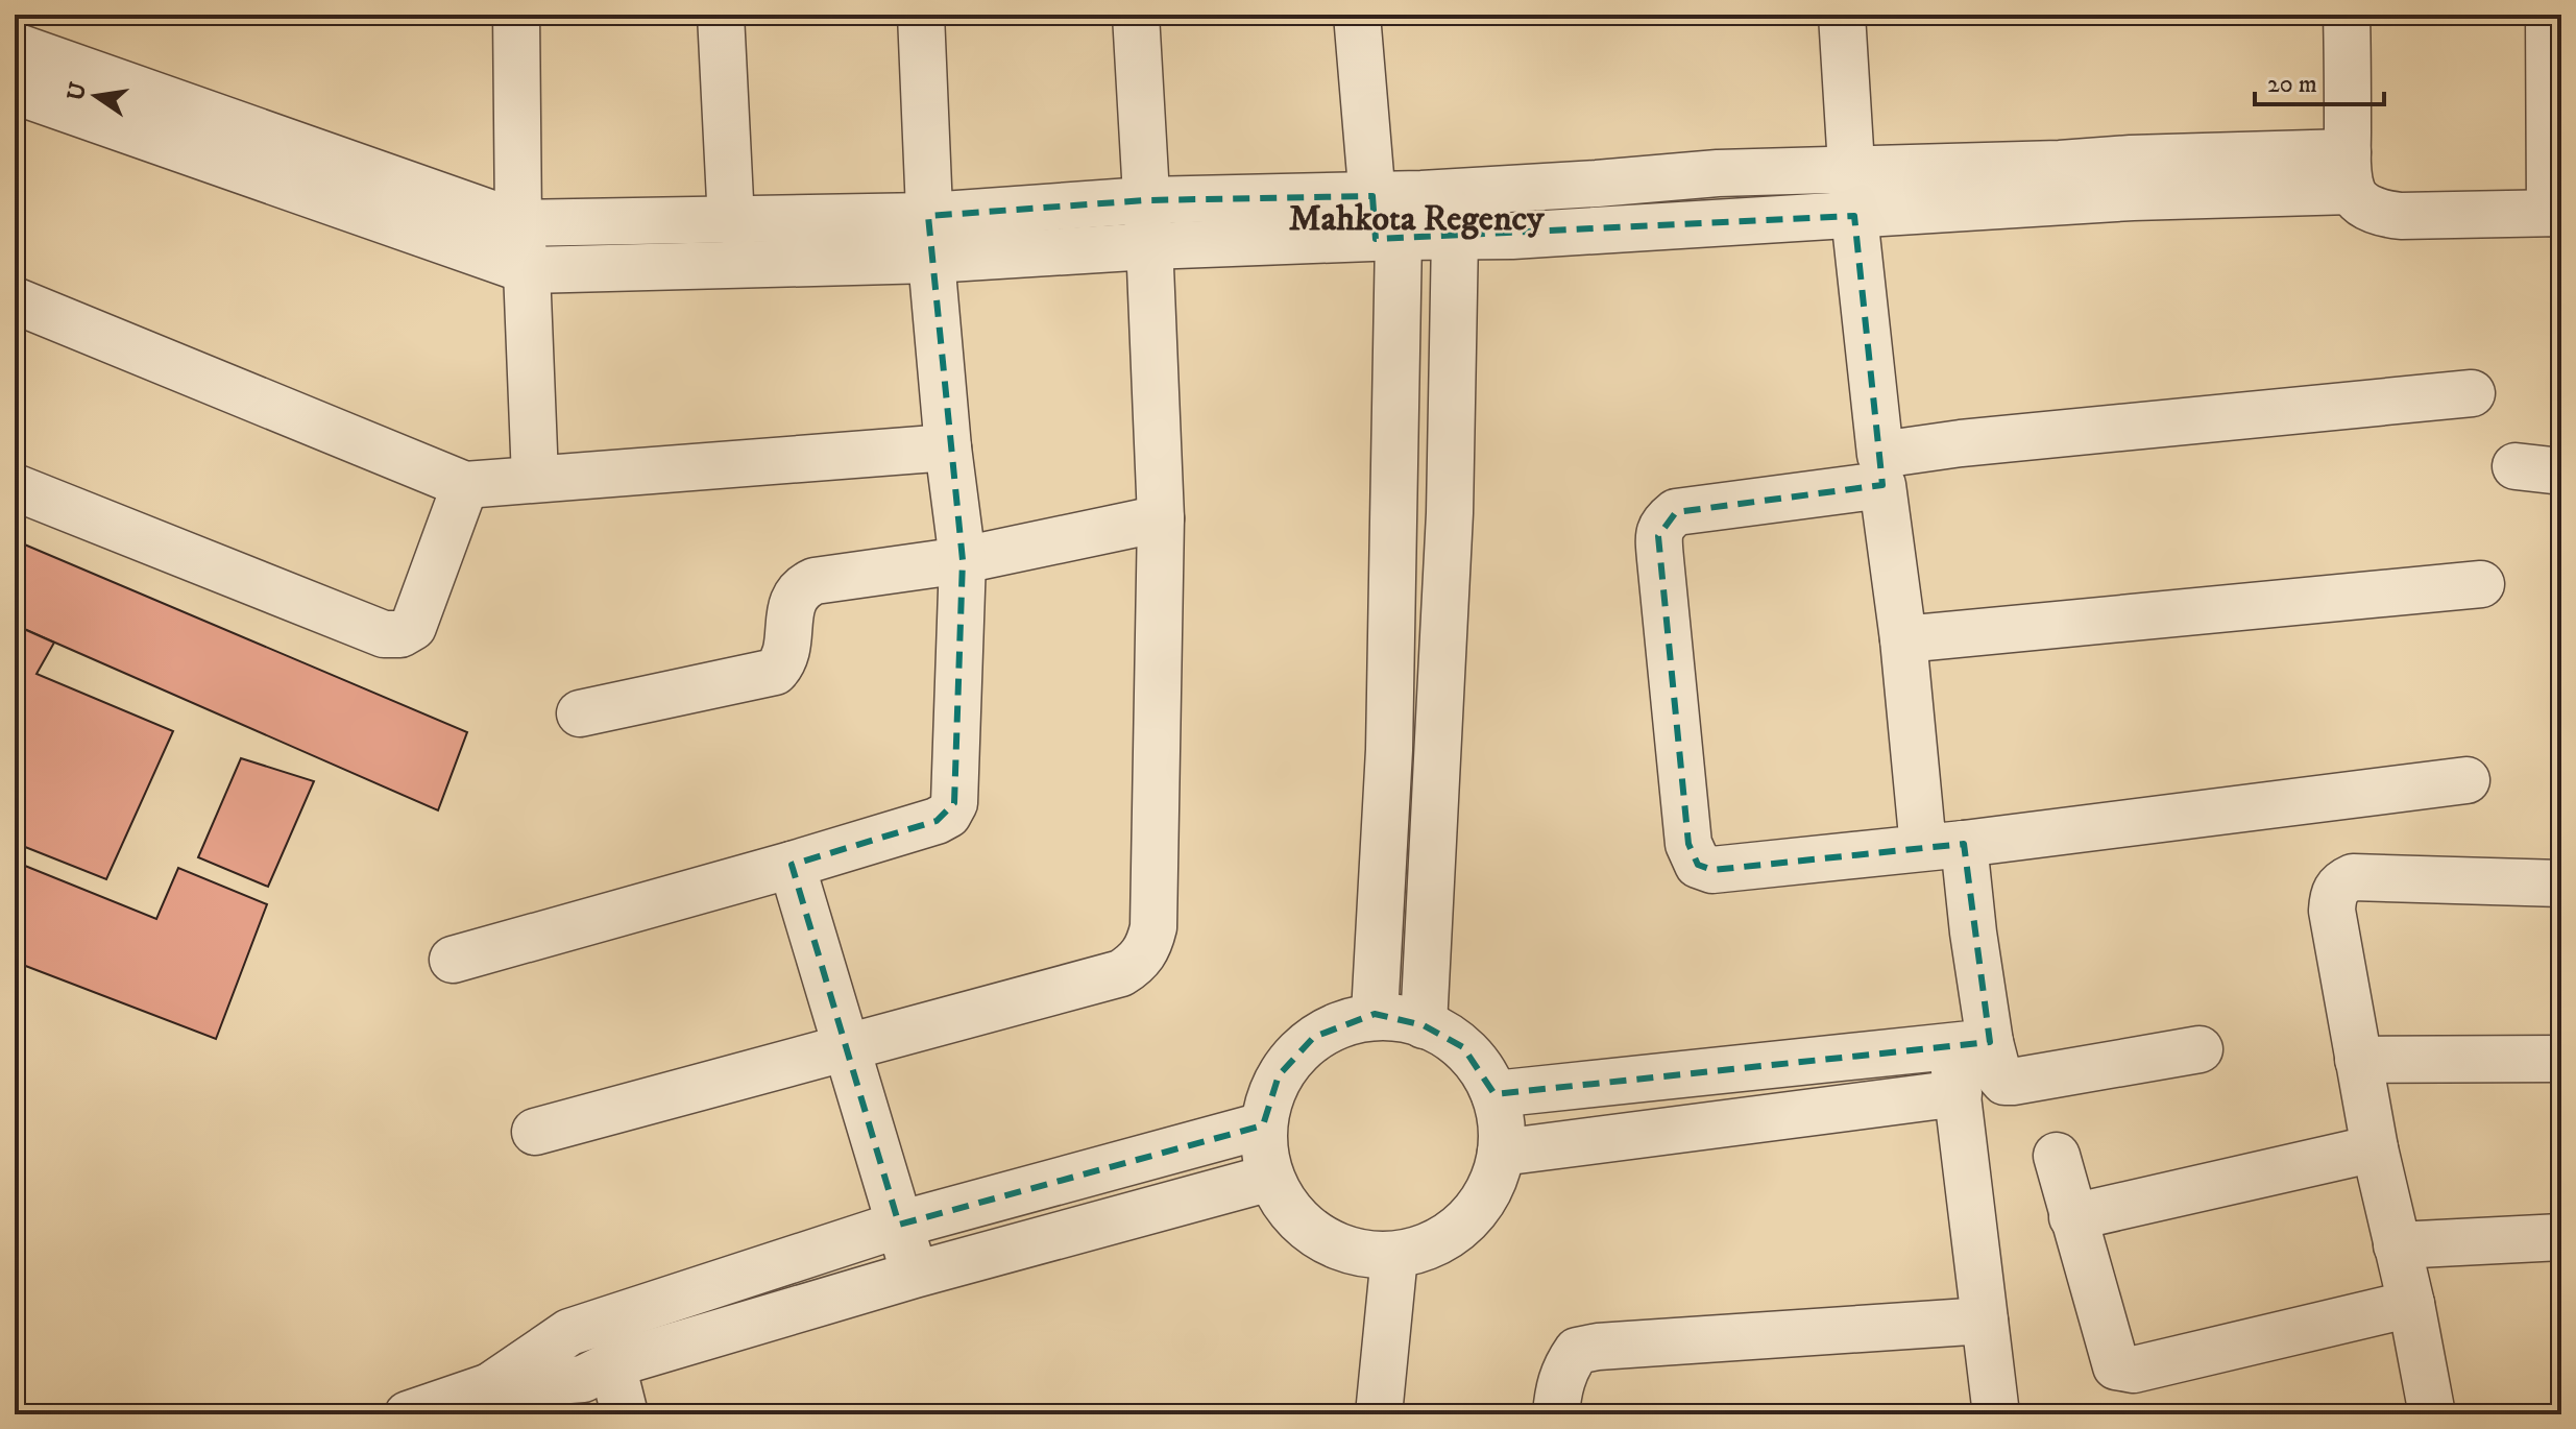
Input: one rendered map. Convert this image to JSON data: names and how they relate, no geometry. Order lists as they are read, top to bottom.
{
  "districts": ["Mahkota Regency"],
  "scale_bar": "20 m",
  "north": "left"
}
